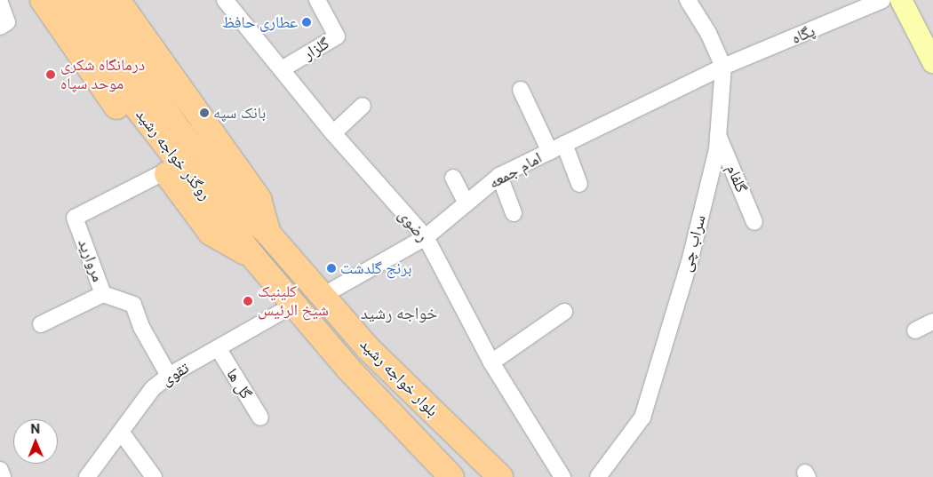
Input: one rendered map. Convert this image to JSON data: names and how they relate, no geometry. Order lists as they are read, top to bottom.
{
  "streets": {
    "main road": ["روگذر خواجه رشید", "بلوار خواجه رشید"],
    "street": [
      "پگاه",
      "گلزار",
      "امام جمعه",
      "گلفام",
      "رضوی",
      "سراب چی",
      "مروارید",
      "تقوی",
      "گل ها"
    ]
  },
  "crossings": [
    ["پگاه", "امام جمعه"],
    ["پگاه", "سراب چی"],
    ["گلزار", "رضوی"],
    ["روگذر خواجه رشید", "بلوار خواجه رشید"],
    ["امام جمعه", "رضوی"],
    ["امام جمعه", "سراب چی"],
    ["امام جمعه", "بلوار خواجه رشید"],
    ["گلفام", "سراب چی"],
    ["مروارید", "تقوی"],
    ["تقوی", "بلوار خواجه رشید"],
    ["تقوی", "گل ها"]
  ],
  "districts": ["خواجه رشید"],
  "places": [
    "عطاری حافظ",
    "درمانگاه شکری موحد سپاه",
    "بانک سپه",
    "برنج گلدشت",
    "کلینیک شیخ الرئیس"
  ],
  "north": "top"
}
